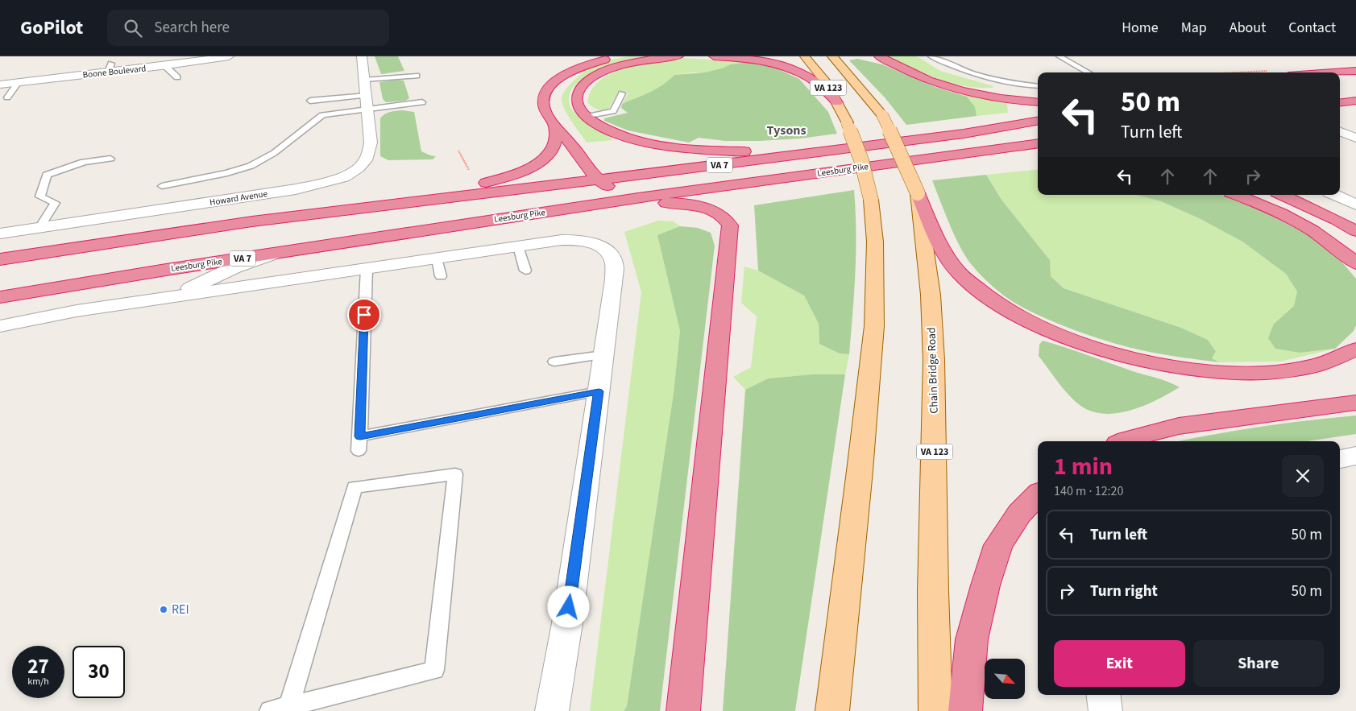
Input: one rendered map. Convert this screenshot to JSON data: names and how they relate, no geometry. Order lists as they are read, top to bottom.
{
  "streets": {
    "highway": ["VA 7", "Leesburg Pike"],
    "main road": ["VA 123", "Chain Bridge Road"],
    "street": ["Boone Boulevard", "Howard Avenue"]
  },
  "districts": ["Tysons"],
  "places": ["REI"],
  "north": "bottom right",
  "page": {
    "header": "GoPilot",
    "search": "Search here",
    "nav": [
      "Home",
      "Map",
      "About",
      "Contact"
    ],
    "turn": ["50 m", "Turn left"],
    "heading": ["1 min", "140 m · 12:20"],
    "list": [
      {
        "name": "Turn left",
        "value": "50 m"
      },
      {
        "name": "Turn right",
        "value": "50 m"
      }
    ],
    "buttons": ["Exit", "Share"],
    "speed": "27 km/h",
    "limit": "30"
  }
}
